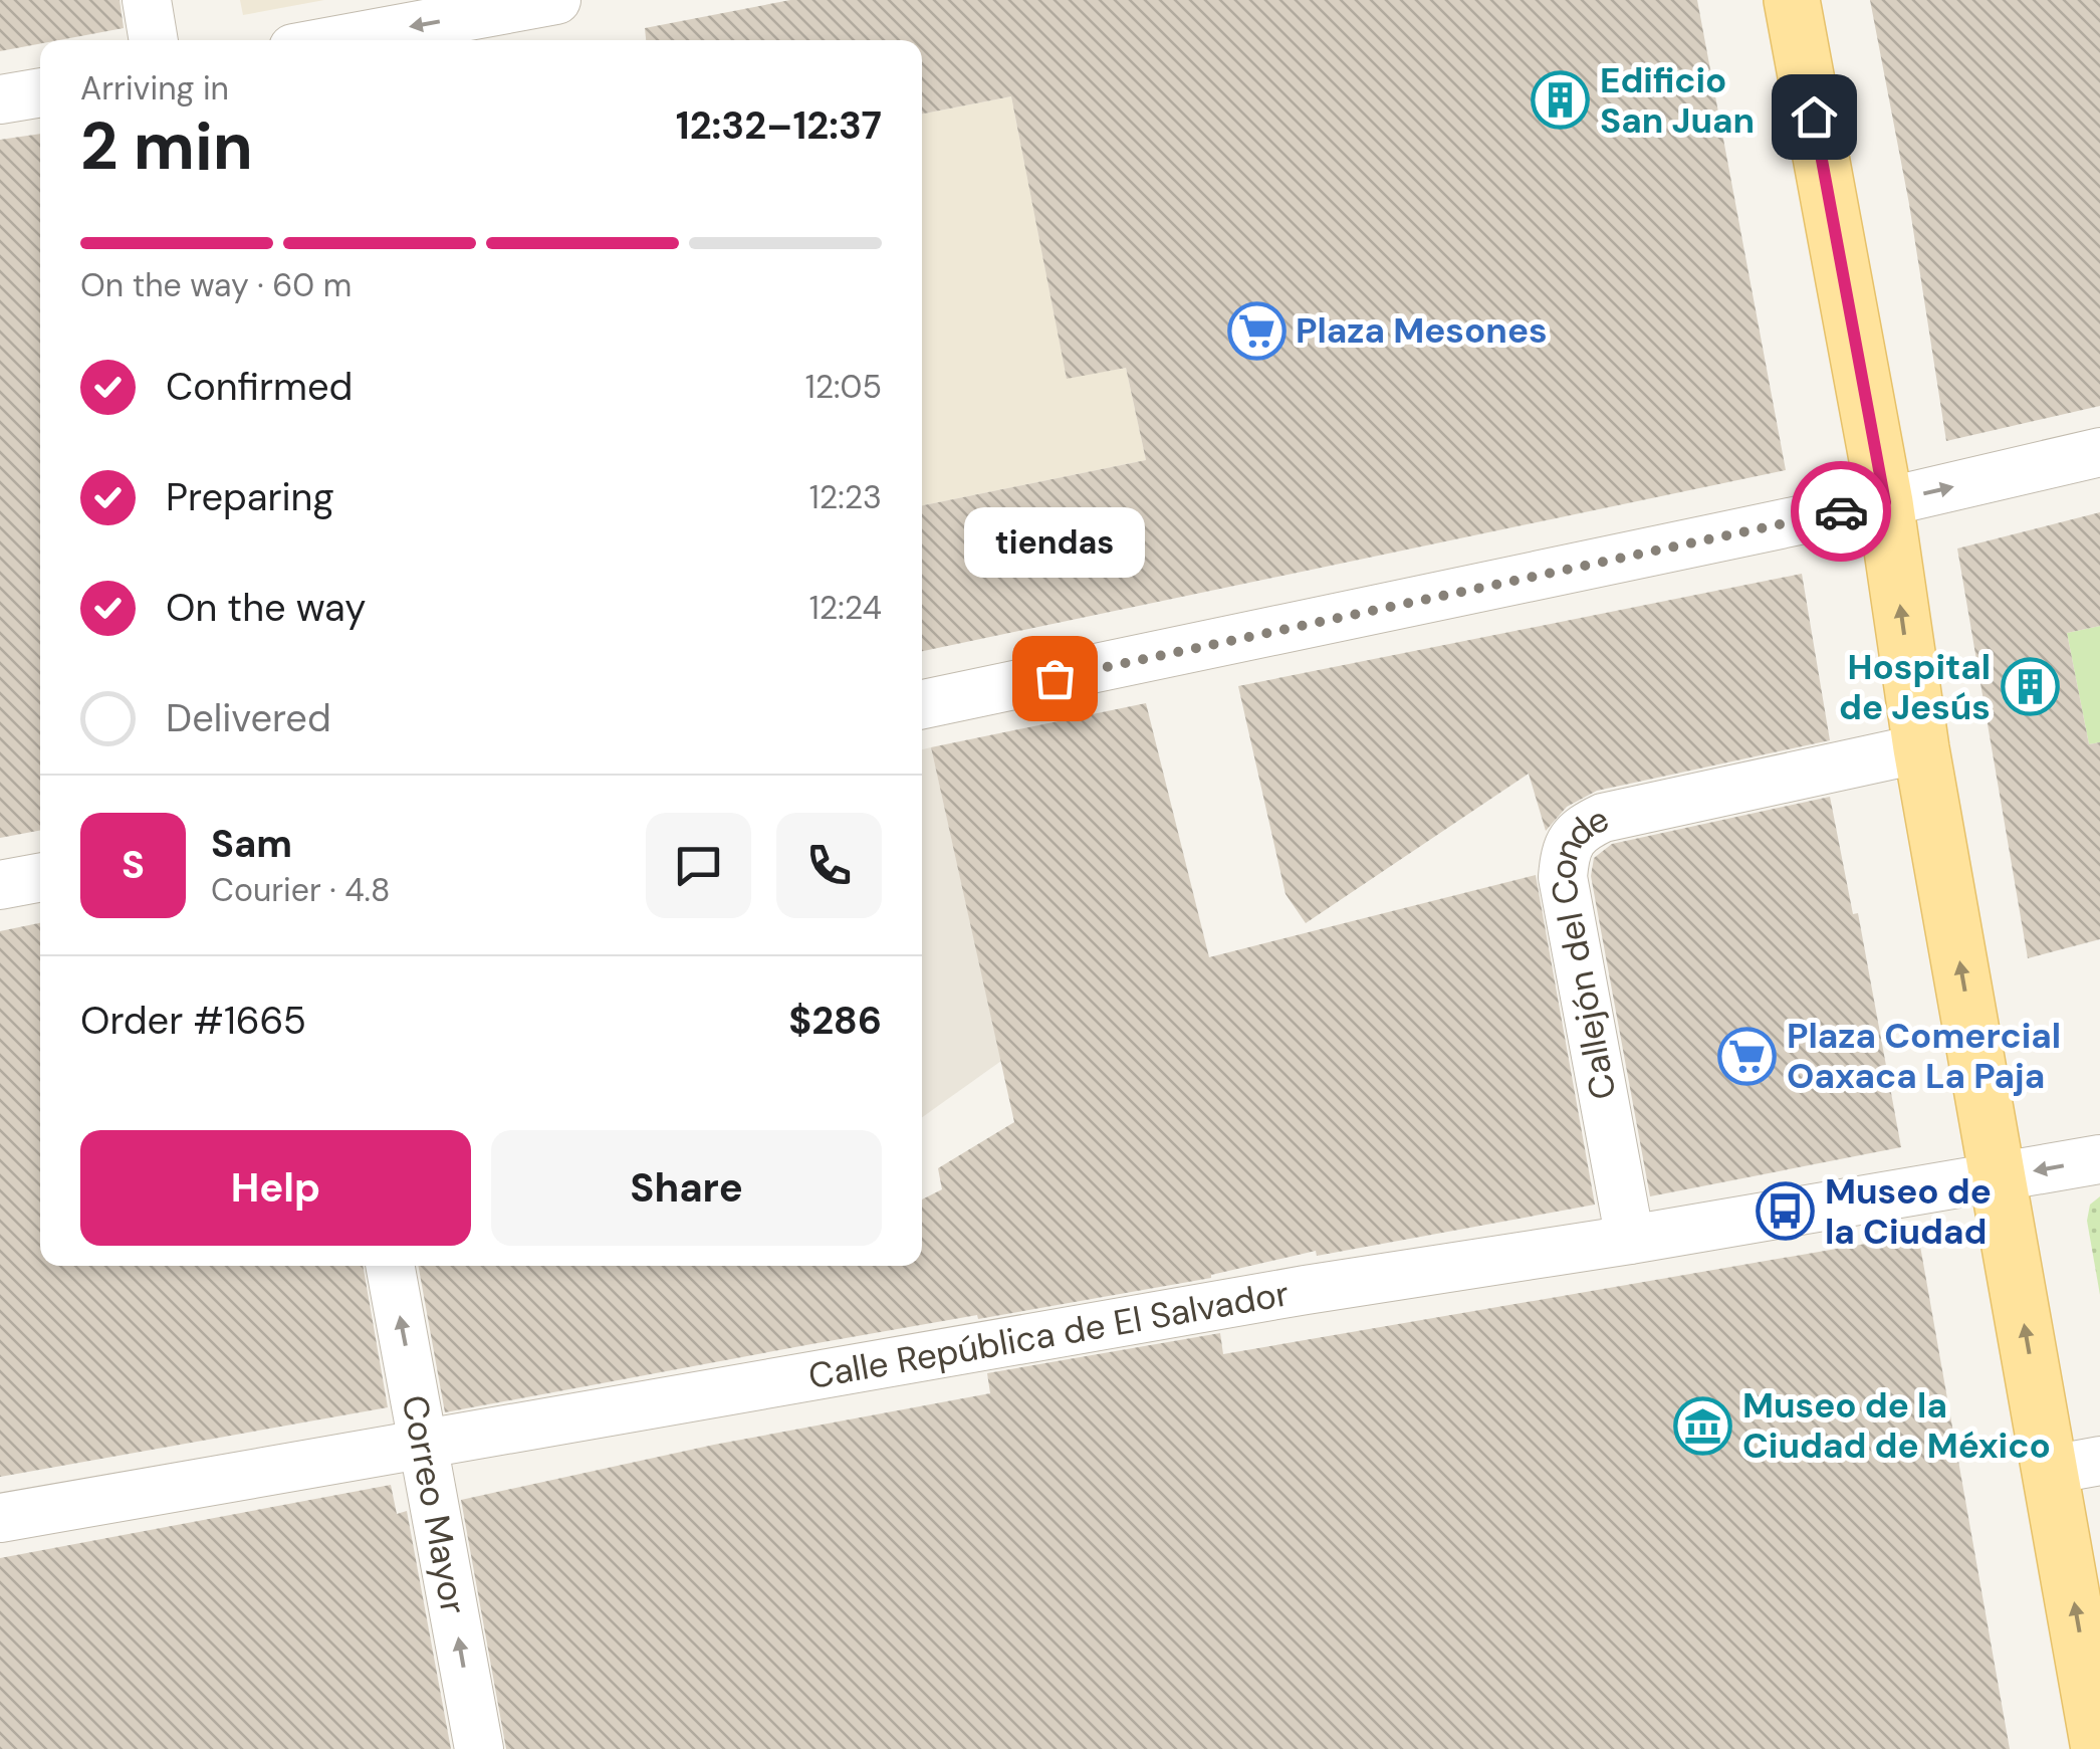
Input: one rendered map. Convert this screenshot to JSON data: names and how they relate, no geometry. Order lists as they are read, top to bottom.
{
  "streets": {
    "street": ["Callejón del Conde", "Calle República de El Salvador", "Correo Mayor"]
  },
  "crossings": [
    ["Callejón del Conde", "Calle República de El Salvador"],
    ["Calle República de El Salvador", "Correo Mayor"]
  ],
  "one_way": ["Correo Mayor"],
  "places": {
    "building": ["Edificio San Juan", "Hospital de Jesús"],
    "supermarket": ["Plaza Mesones", "Plaza Comercial Oaxaca La Paja"],
    "other": ["tiendas"],
    "bus stop": ["Museo de la Ciudad"],
    "museum": ["Museo de la Ciudad de México"]
  },
  "page": {
    "heading": ["2 min", "Arriving in", "12:32–12:37"],
    "panel": [
      "Sam",
      "Courier · 4.8",
      "Order #1665",
      "$286"
    ],
    "bar": "On the way · 60 m",
    "list": [
      ["Confirmed", "12:05"],
      ["Preparing", "12:23"],
      ["On the way", "12:24"],
      "Delivered"
    ],
    "bubble": "tiendas",
    "round": "S",
    "buttons": ["Help", "Share"]
  }
}
